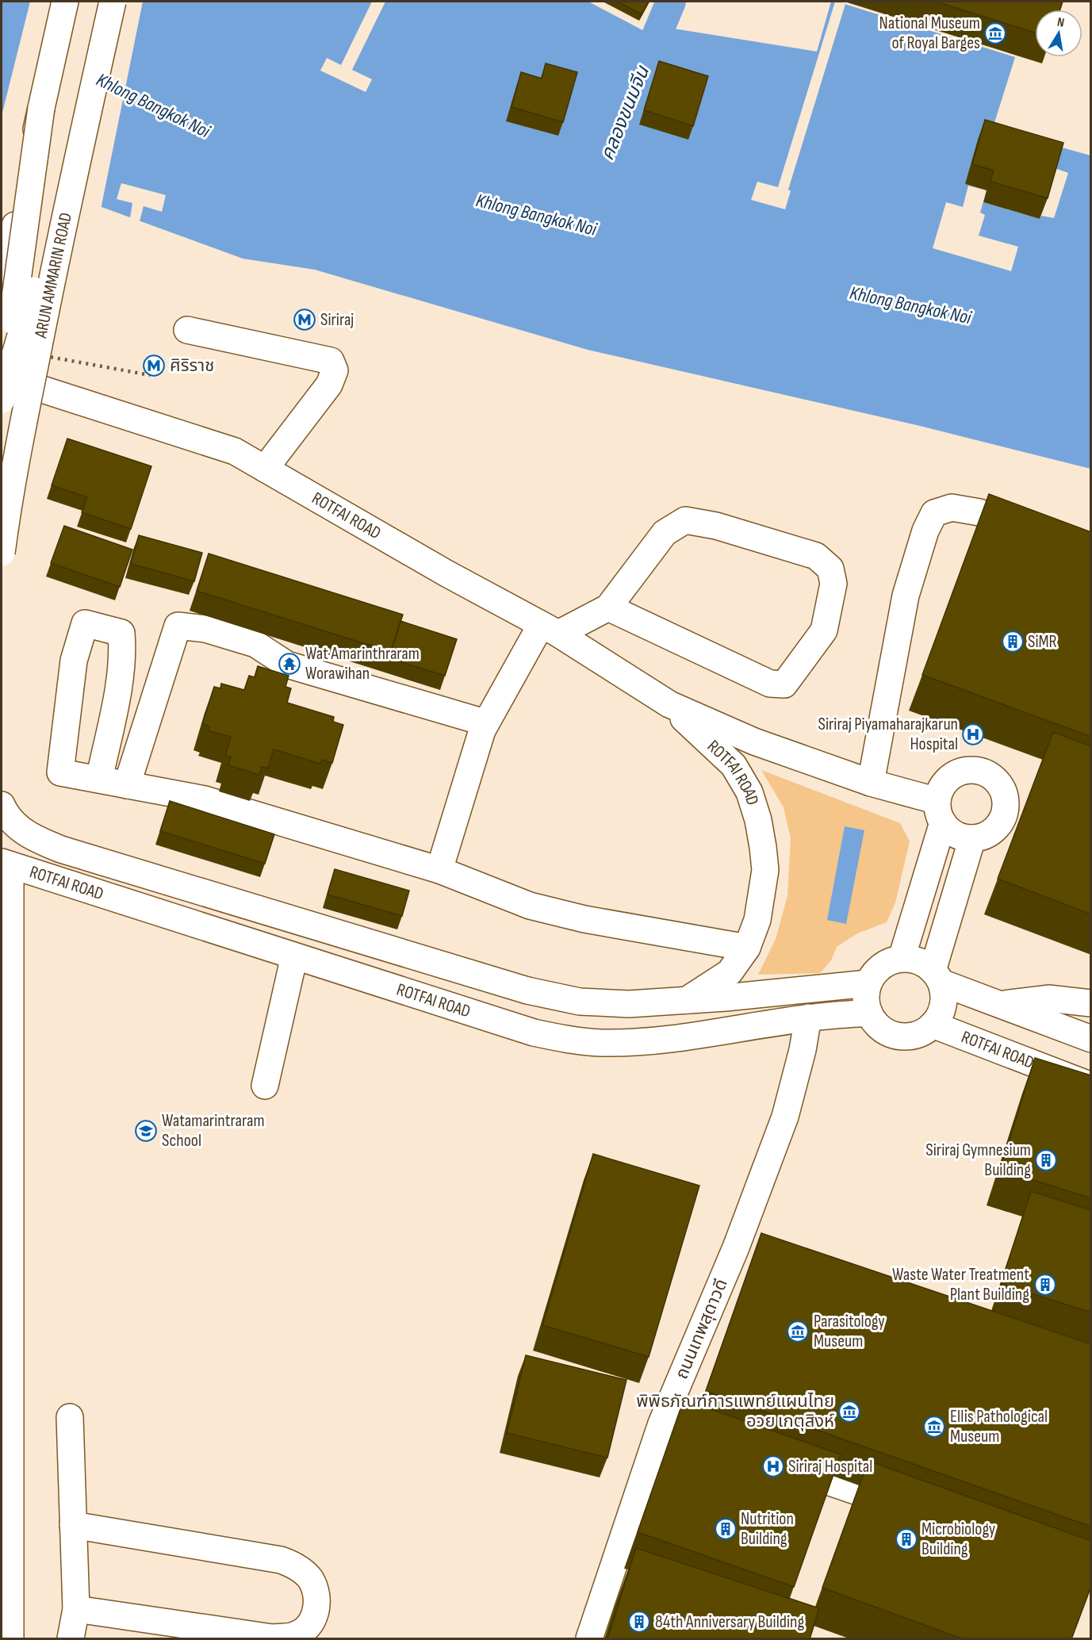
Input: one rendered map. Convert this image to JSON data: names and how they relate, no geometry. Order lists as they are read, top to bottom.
{
  "streets": {
    "street": ["ARUN AMMARIN ROAD", "ROTFAI ROAD", "ถนนเทพสุดาวดี"]
  },
  "crossings": [
    ["ROTFAI ROAD", "ถนนเทพสุดาวดี"]
  ],
  "water": ["Khlong Bangkok Noi", "คลองขนมจีน"],
  "places": {
    "museum": [
      "National Museum of Royal Barges",
      "Parasitology Museum",
      "พิพิธภัณฑ์การแพทย์แผนไทย อวย เกตุสิงห์",
      "Ellis Pathological Museum"
    ],
    "metro station": ["Siriraj", "ศิริราช"],
    "building": [
      "SiMR",
      "Siriraj Gymnesium Building",
      "Waste Water Treatment Plant Building",
      "Nutrition Building",
      "Microbiology Building",
      "84th Anniversary Building"
    ],
    "temple": ["Wat Amarinthraram Worawihan"],
    "hospital": ["Siriraj Piyamaharajkarun Hospital", "Siriraj Hospital"],
    "school or university": ["Watamarintraram School"]
  },
  "north": "top"
}
